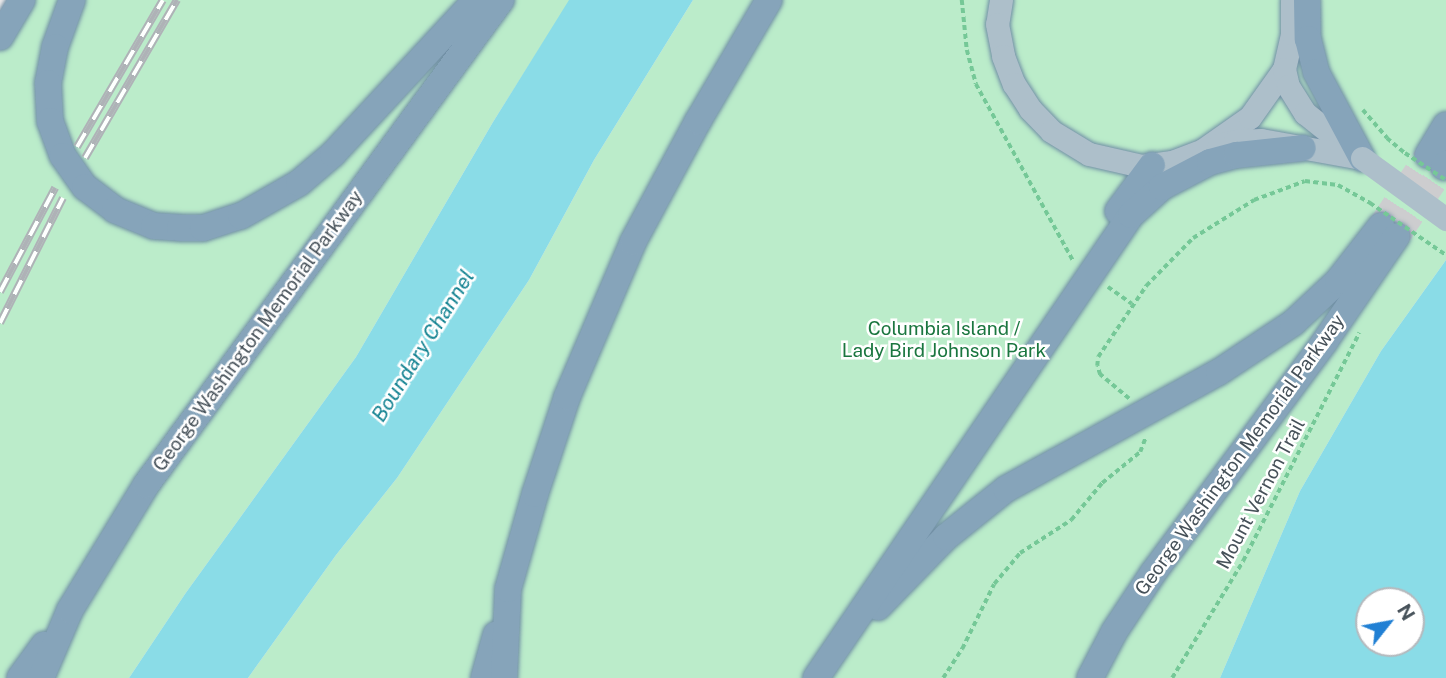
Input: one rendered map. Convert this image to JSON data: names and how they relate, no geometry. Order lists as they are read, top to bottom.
{
  "streets": {
    "highway": ["George Washington Memorial Parkway"],
    "path": ["Mount Vernon Trail"]
  },
  "water": ["Boundary Channel"],
  "parks": ["Columbia Island / Lady Bird Johnson Park"],
  "north": "top right"
}
